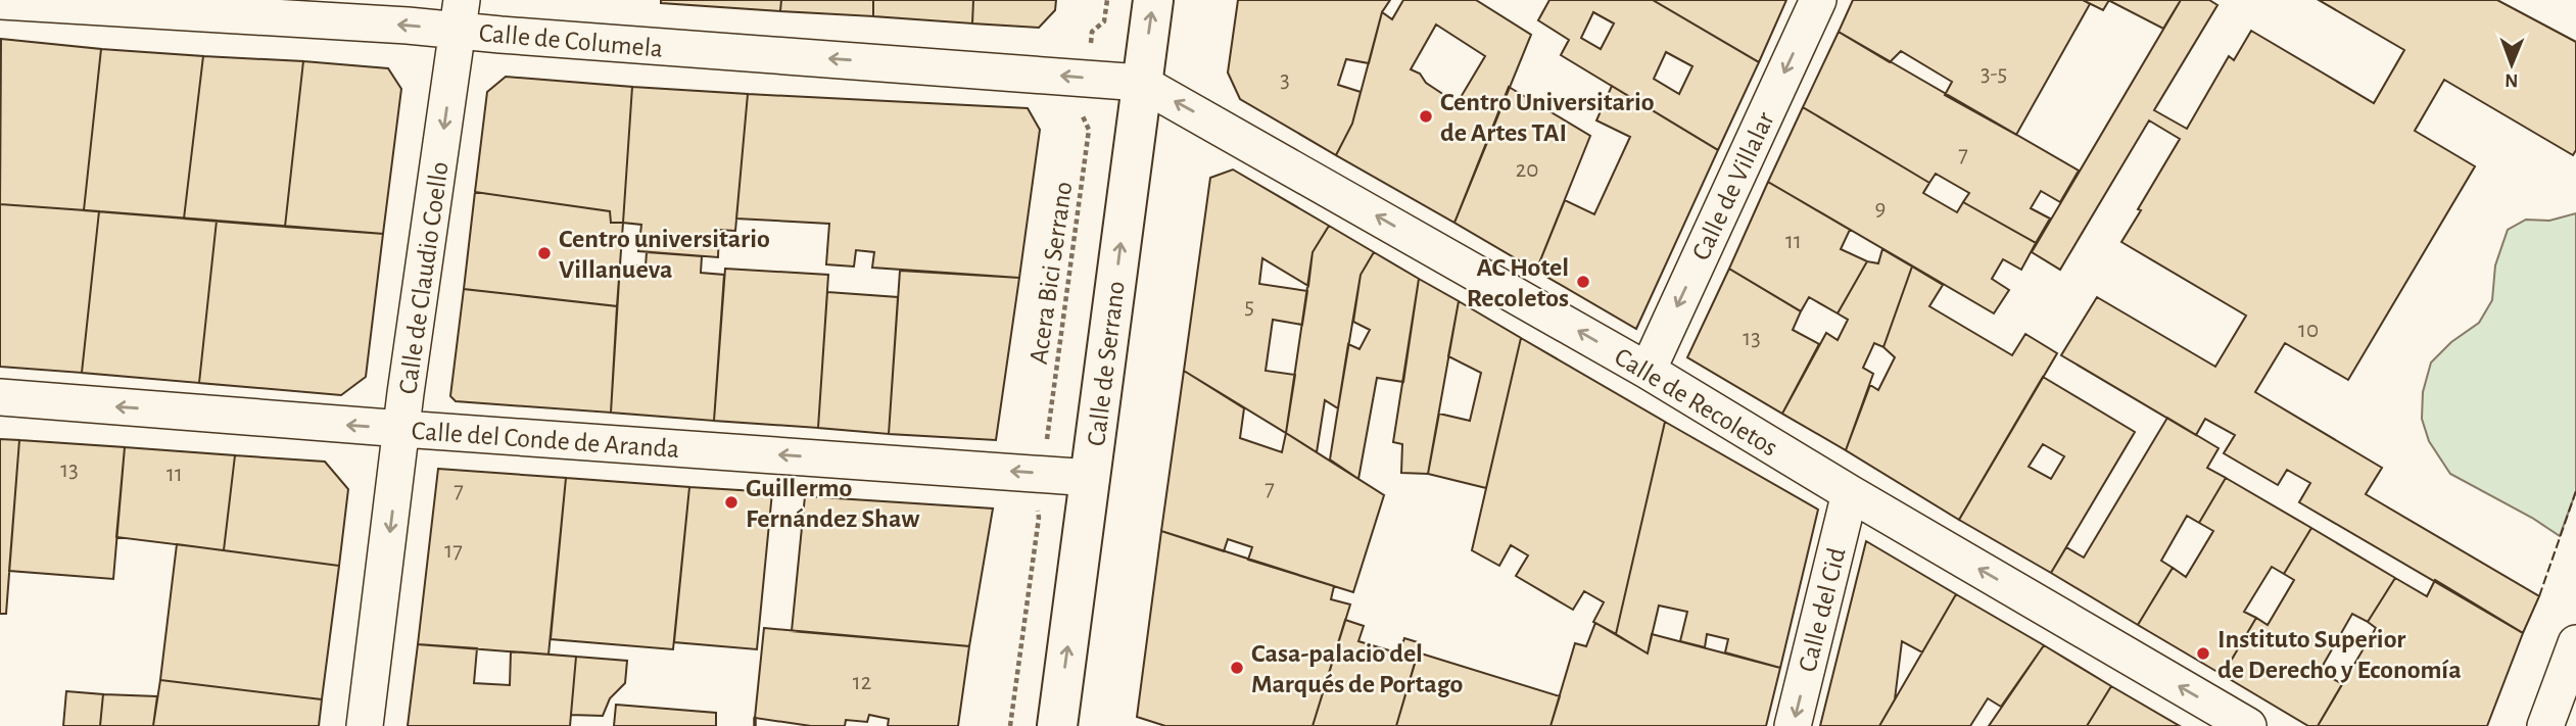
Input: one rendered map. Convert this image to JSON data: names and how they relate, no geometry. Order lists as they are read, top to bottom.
{
  "streets": {
    "main road": ["Calle de Serrano"],
    "street": [
      "Calle de Columela",
      "Calle de Villalar",
      "Calle de Claudio Coello",
      "Calle de Recoletos",
      "Calle del Conde de Aranda",
      "Calle del Cid"
    ],
    "path": ["Acera Bici Serrano"]
  },
  "crossings": [
    ["Calle de Columela", "Calle de Claudio Coello"],
    ["Calle de Columela", "Calle de Serrano"],
    ["Calle de Columela", "Calle de Recoletos"],
    ["Calle de Villalar", "Calle de Recoletos"],
    ["Calle de Claudio Coello", "Calle del Conde de Aranda"],
    ["Calle de Serrano", "Calle de Recoletos"],
    ["Calle de Serrano", "Calle del Conde de Aranda"],
    ["Calle de Recoletos", "Calle del Cid"]
  ],
  "one_way": [
    "Calle de Columela",
    "Calle de Villalar",
    "Calle de Claudio Coello",
    "Calle de Serrano",
    "Calle de Recoletos",
    "Calle del Conde de Aranda",
    "Calle del Cid"
  ],
  "places": [
    "Centro Universitario de Artes TAI",
    "Centro universitario Villanueva",
    "AC Hotel Recoletos",
    "Guillermo Fernández Shaw",
    "Instituto Superior de Derecho y Economía",
    "Casa-palacio del Marqués de Portago"
  ],
  "house_numbers": [
    "3-5",
    "3",
    "7",
    "20",
    "9",
    "11",
    "5",
    "10",
    "13",
    "13",
    "11",
    "7",
    "7",
    "17",
    "12"
  ],
  "north": "bottom"
}
